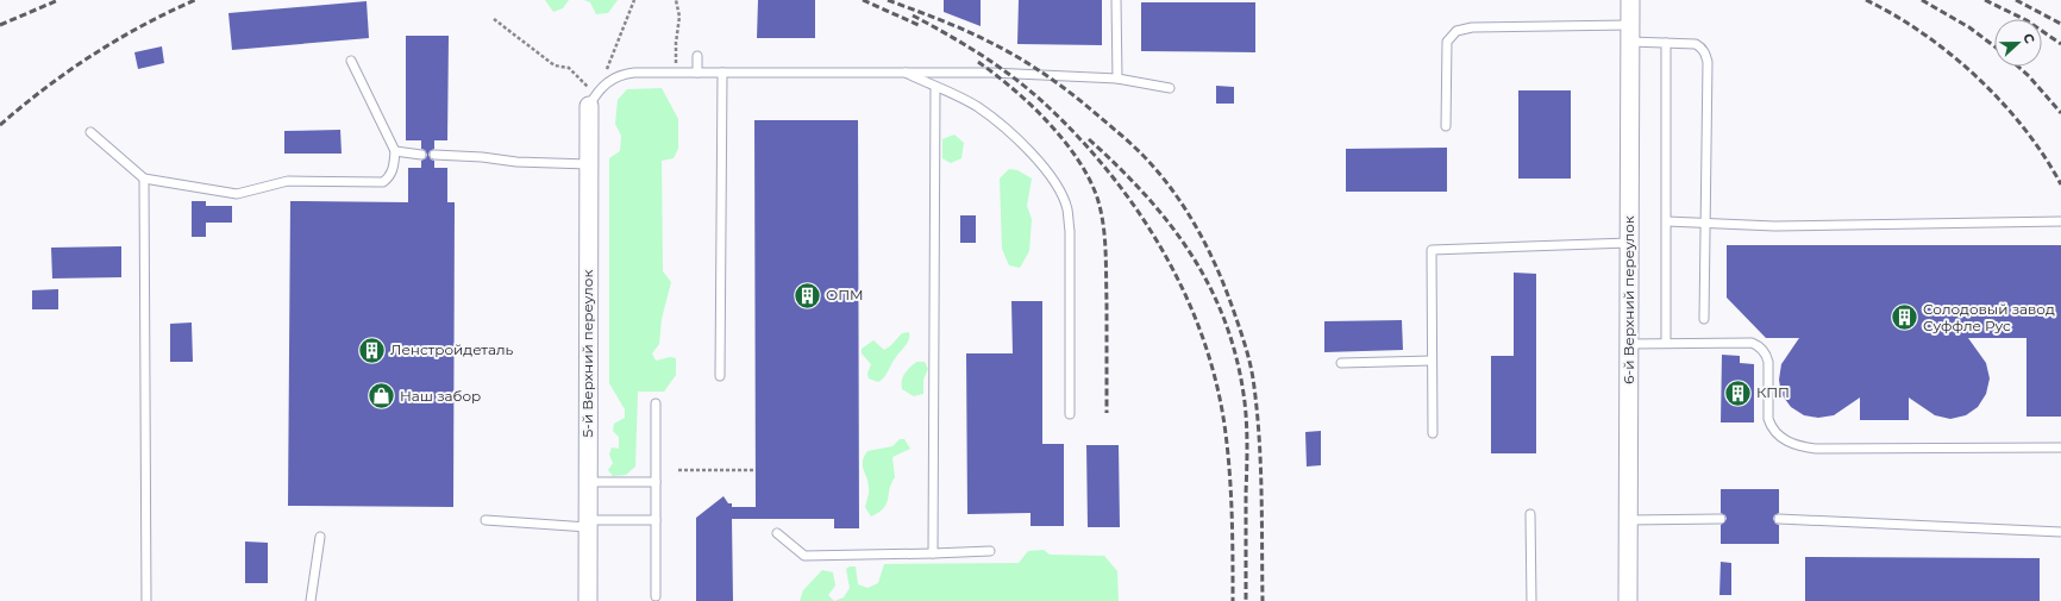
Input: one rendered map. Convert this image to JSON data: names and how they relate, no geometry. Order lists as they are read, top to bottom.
{
  "streets": {
    "street": ["6-й Верхний переулок", "5-й Верхний переулок"]
  },
  "places": {
    "building": [
      "ОПМ",
      "Солодовый завод Суффле Рус",
      "Ленстройдеталь",
      "КПП"
    ],
    "shop": ["Наш забор"]
  },
  "north": "right"
}
